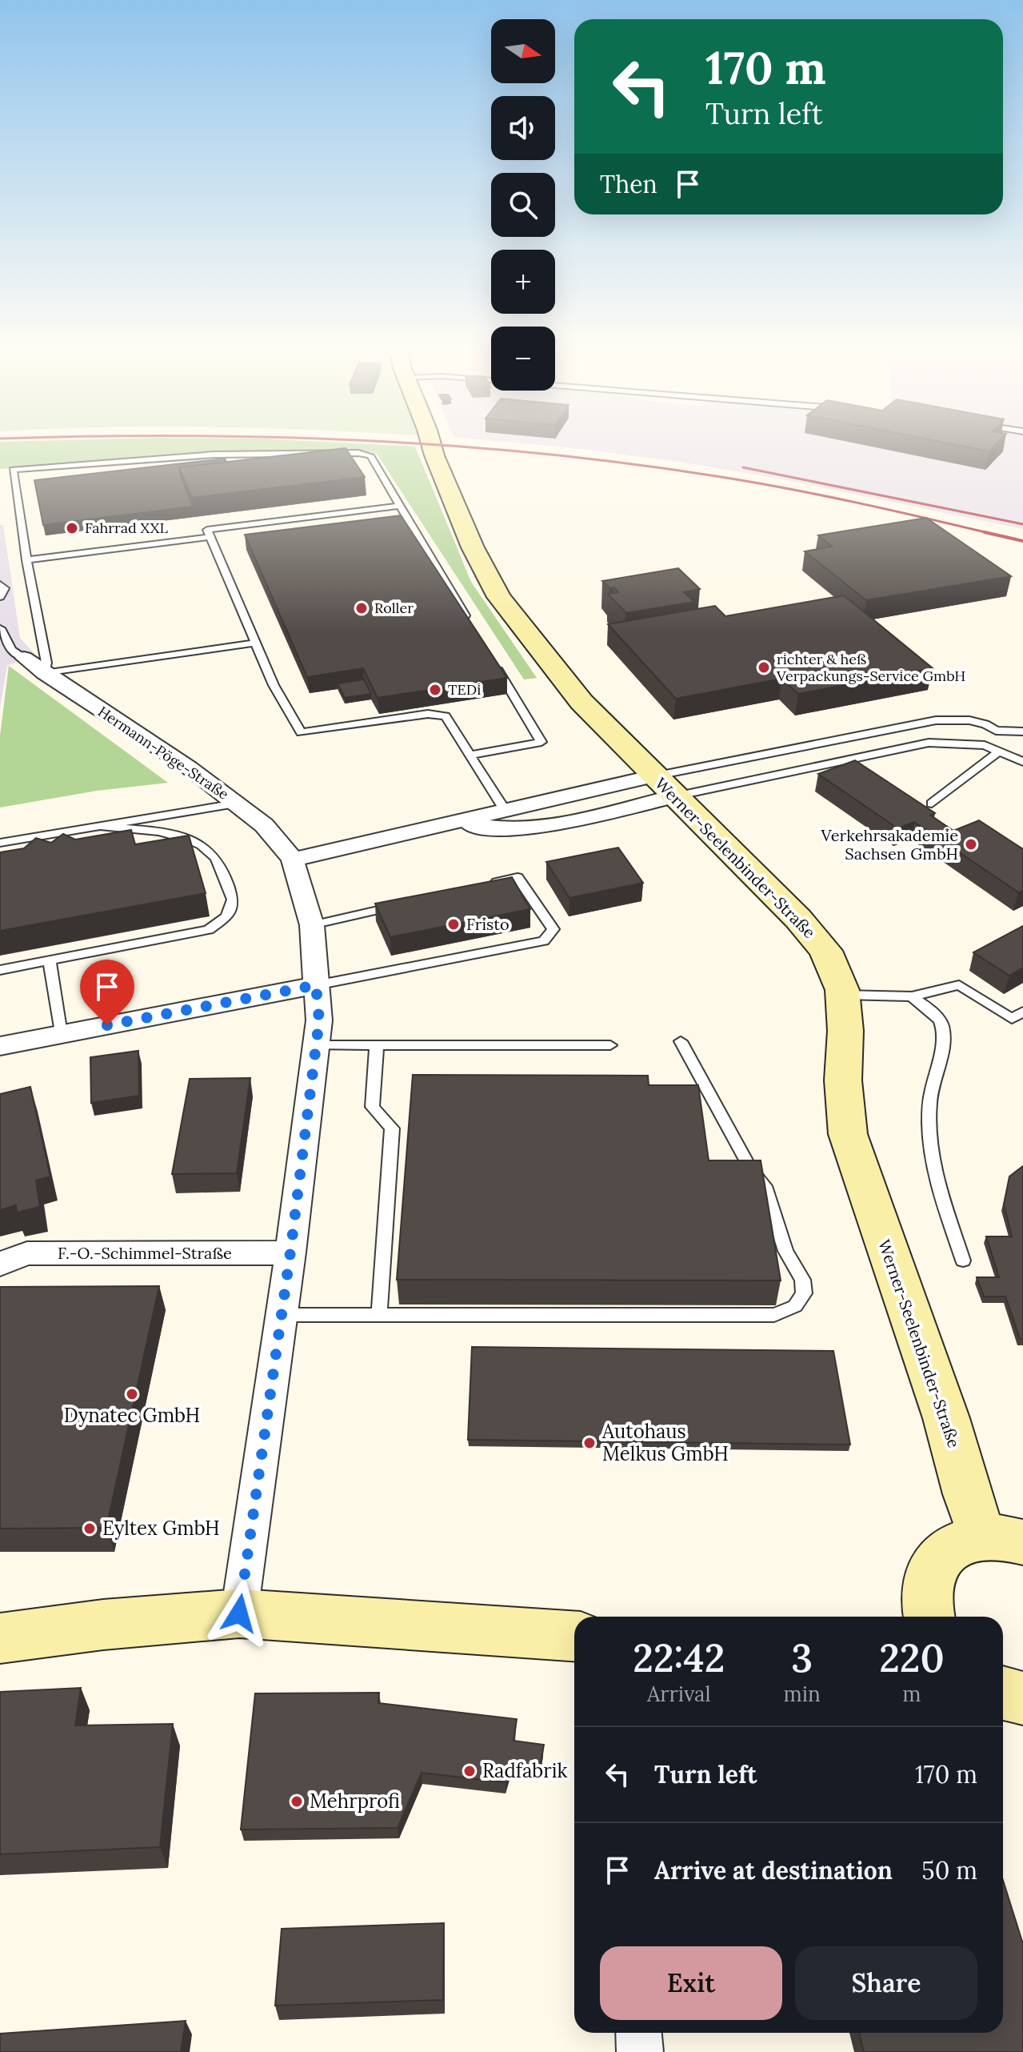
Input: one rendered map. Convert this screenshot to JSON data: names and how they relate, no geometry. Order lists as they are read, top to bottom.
{
  "streets": {
    "main road": ["Werner-Seelenbinder-Straße"],
    "street": ["Hermann-Pöge-Straße", "F.-O.-Schimmel-Straße"]
  },
  "places": [
    "Fahrrad XXL",
    "Roller",
    "richter & heß Verpackungs-Service GmbH",
    "TEDi",
    "Verkehrsakademie Sachsen GmbH",
    "Fristo",
    "Dynatec GmbH",
    "Autohaus Melkus GmbH",
    "Eyltex GmbH",
    "Radfabrik",
    "Mehrprofi"
  ],
  "north": "right",
  "page": {
    "map_buttons": ["+", "−"],
    "turn": ["170 m", "Turn left"],
    "then": "Then",
    "eta": [
      "22:42",
      "Arrival",
      "3",
      "min",
      "220",
      "m"
    ],
    "list": [
      {
        "name": "Turn left",
        "value": "170 m"
      },
      {
        "name": "Arrive at destination",
        "value": "50 m"
      }
    ],
    "buttons": ["Exit", "Share"]
  }
}
